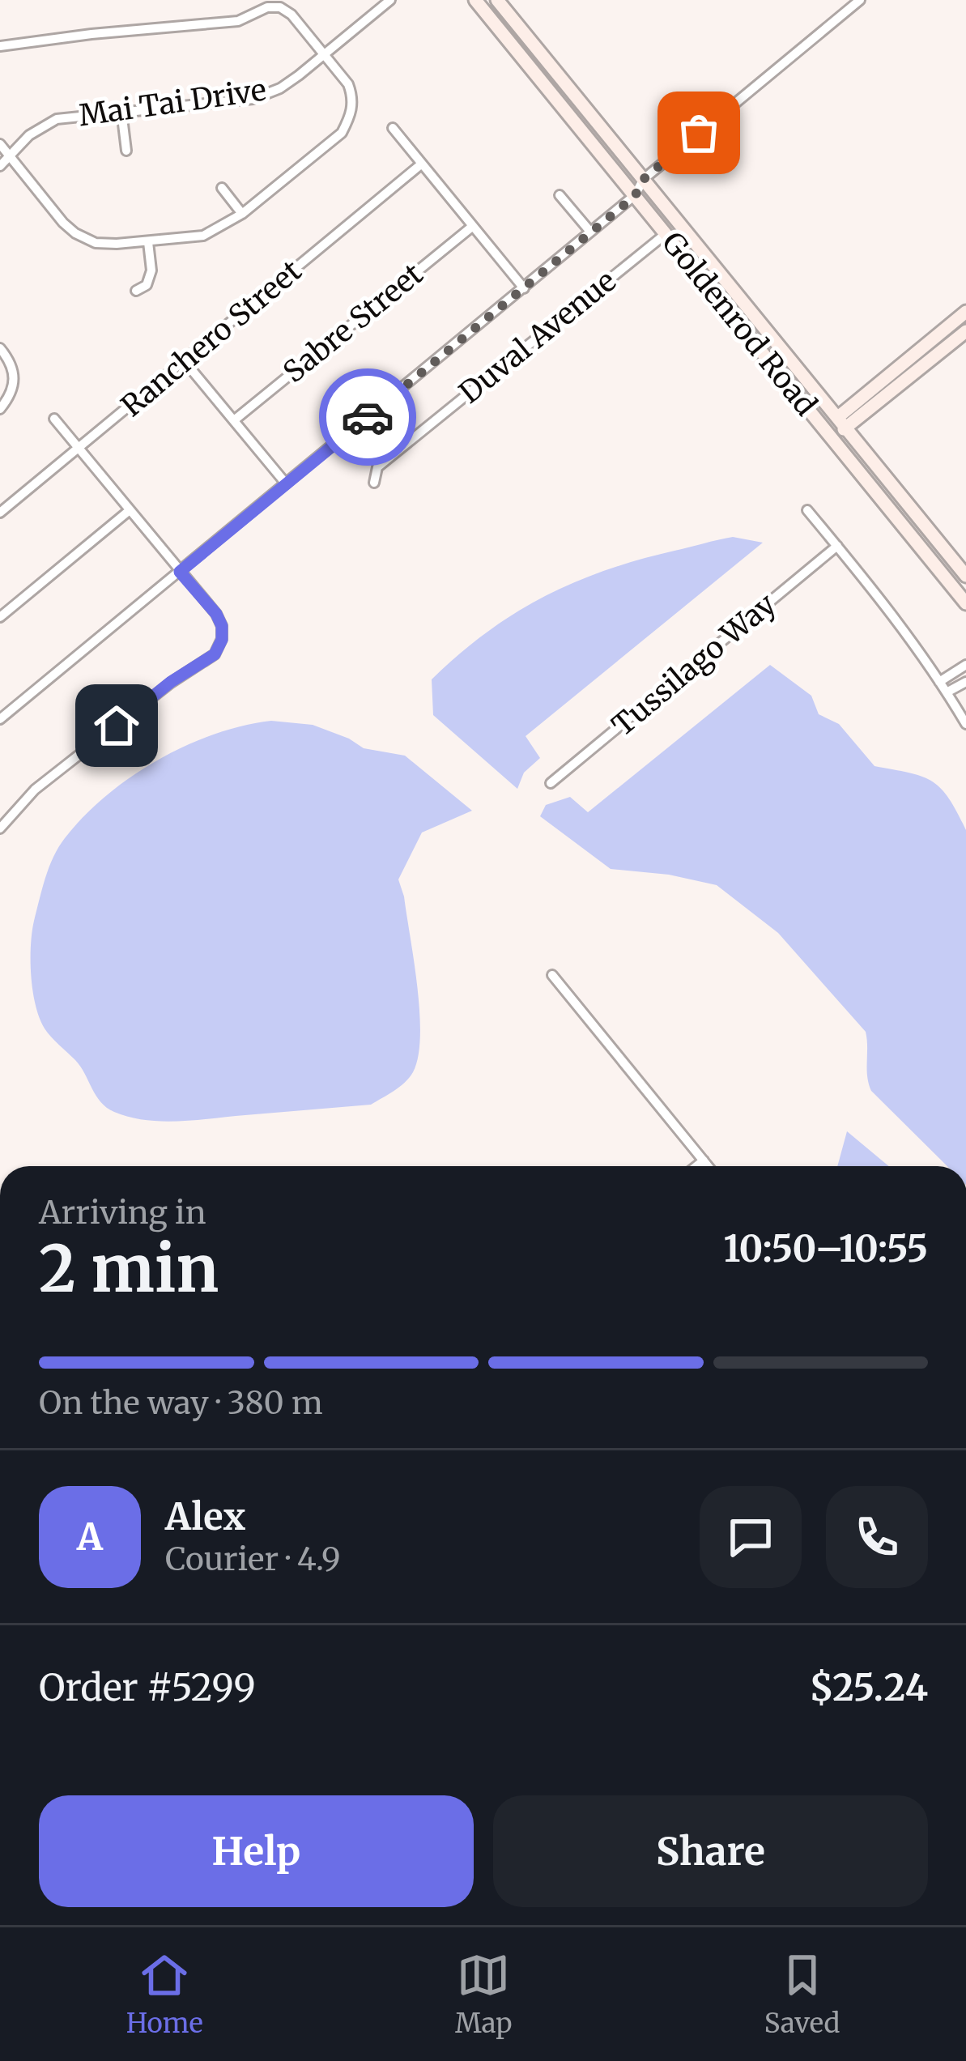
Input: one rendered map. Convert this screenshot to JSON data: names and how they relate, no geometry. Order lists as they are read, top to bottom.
{
  "streets": {
    "main road": ["Goldenrod Road"],
    "street": [
      "Mai Tai Drive",
      "Sabre Street",
      "Duval Avenue",
      "Ranchero Street",
      "Tussilago Way"
    ]
  },
  "crossings": [
    ["Goldenrod Road", "Duval Avenue"]
  ],
  "page": {
    "heading": ["2 min", "Arriving in", "10:50–10:55"],
    "panel": [
      "Alex",
      "Courier · 4.9",
      "Order #5299",
      "$25.24"
    ],
    "bar": "On the way · 380 m",
    "round": "A",
    "buttons": ["Help", "Share"],
    "tabs": ["Home", "Map", "Saved"]
  }
}
